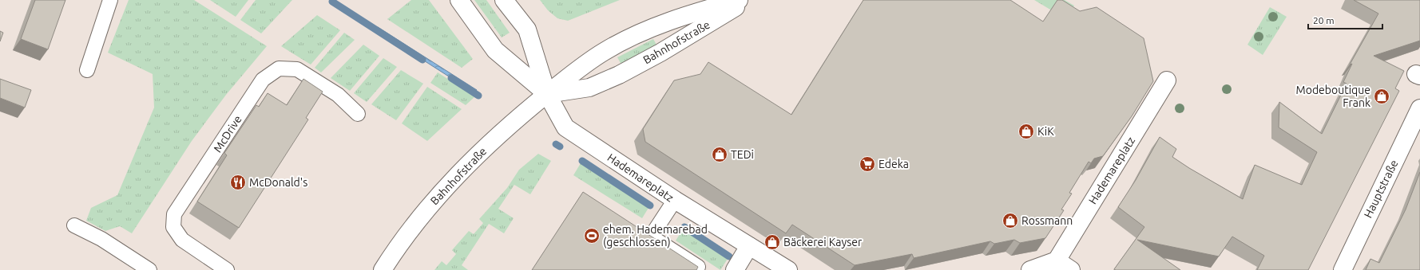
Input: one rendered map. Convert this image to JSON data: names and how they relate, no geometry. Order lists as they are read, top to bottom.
{
  "streets": {
    "street": ["Bahnhofstraße", "Hademareplatz", "Hauptstraße"],
    "lane": ["McDrive"]
  },
  "crossings": [
    ["Bahnhofstraße", "Hademareplatz"]
  ],
  "places": {
    "shop": [
      "Modeboutique Frank",
      "KiK",
      "TEDi",
      "Rossmann",
      "Bäckerei Kayser"
    ],
    "supermarket": ["Edeka"],
    "restaurant": ["McDonald's"],
    "sports": ["ehem. Hademarebad (geschlossen)"]
  },
  "scale_bar": "20 m"
}
